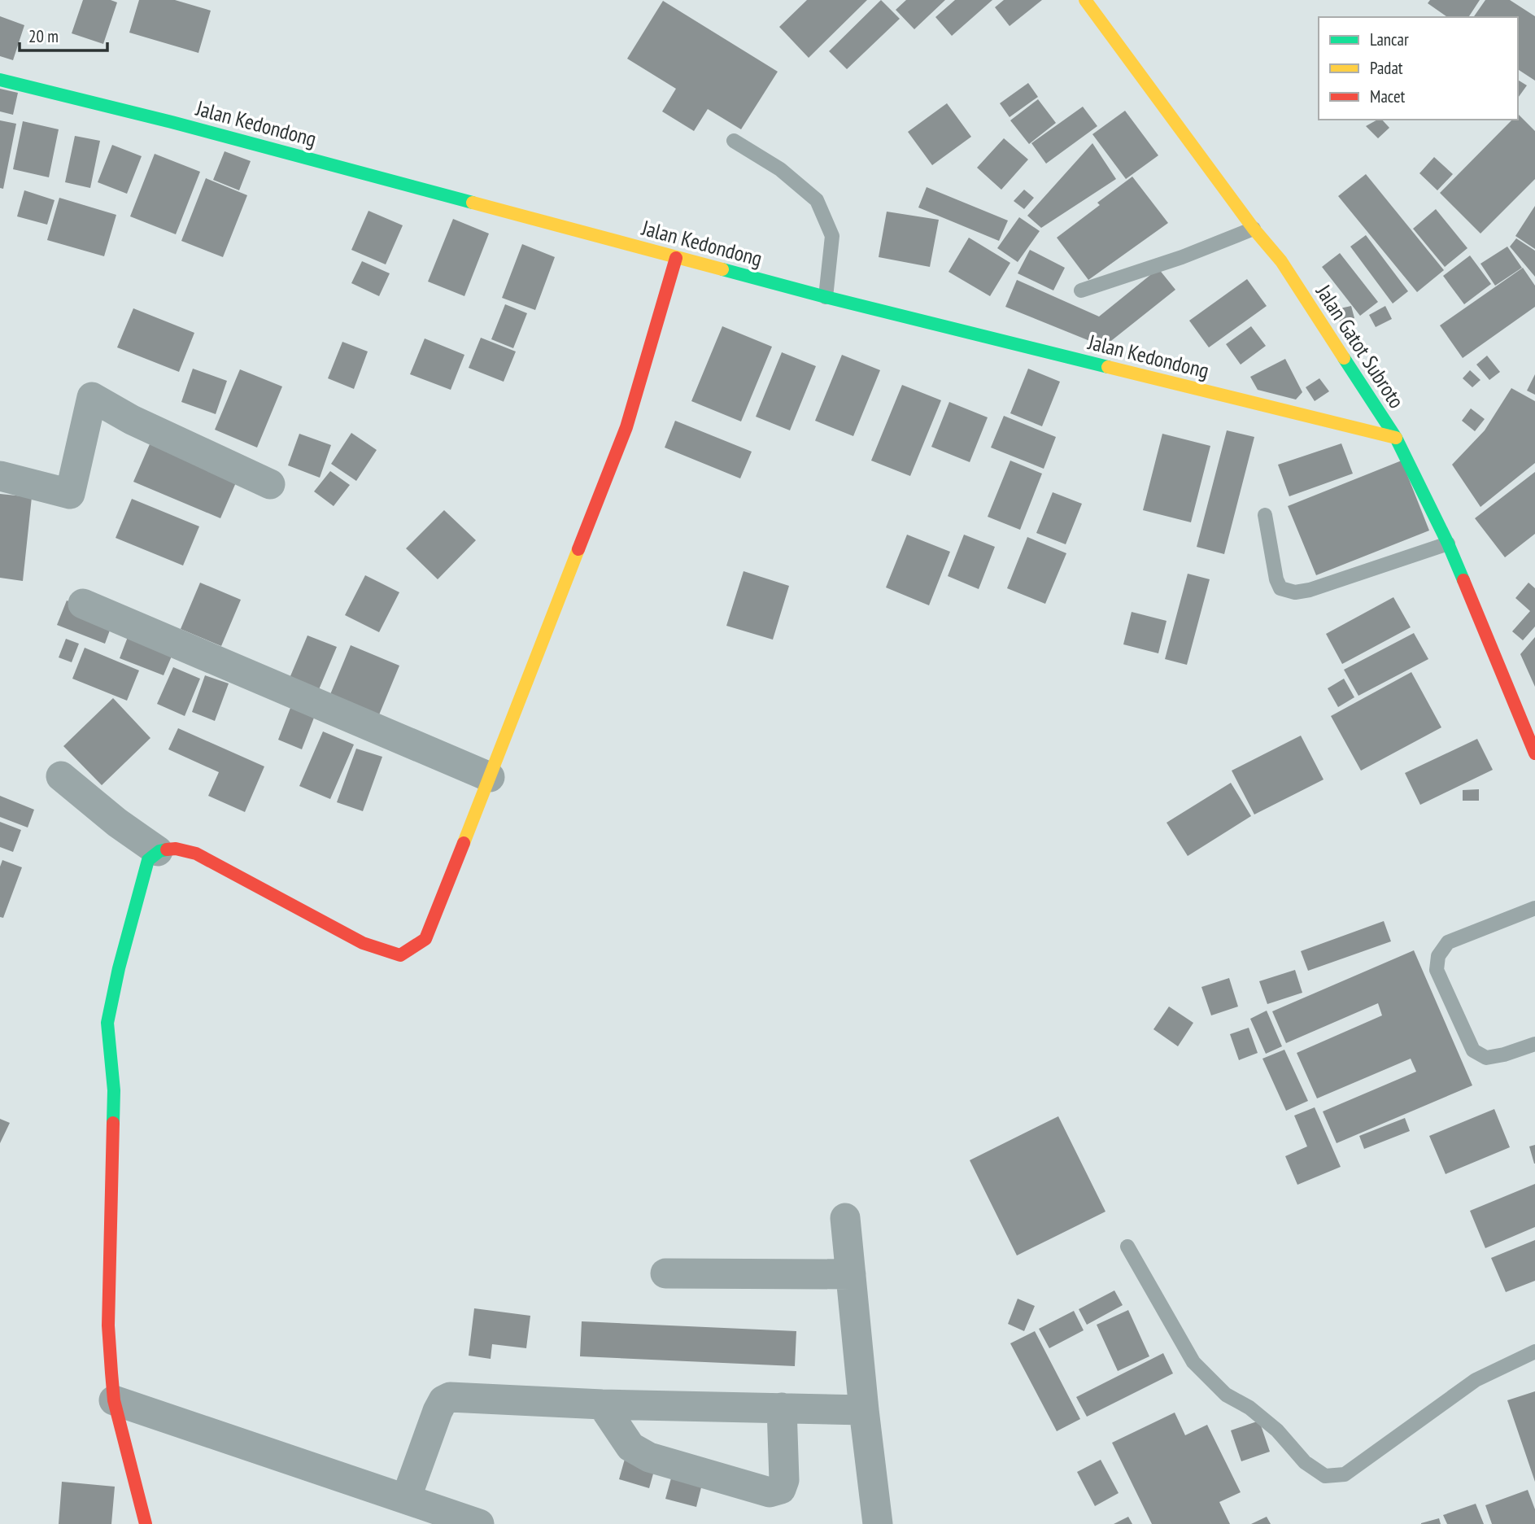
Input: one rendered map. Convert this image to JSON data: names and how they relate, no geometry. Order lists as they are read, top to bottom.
{
  "streets": {
    "street": ["Jalan Kedondong", "Jalan Gatot Subroto"]
  },
  "crossings": [
    ["Jalan Kedondong", "Jalan Gatot Subroto"]
  ],
  "legend": ["Lancar", "Padat", "Macet"],
  "scale_bar": "20 m"
}
